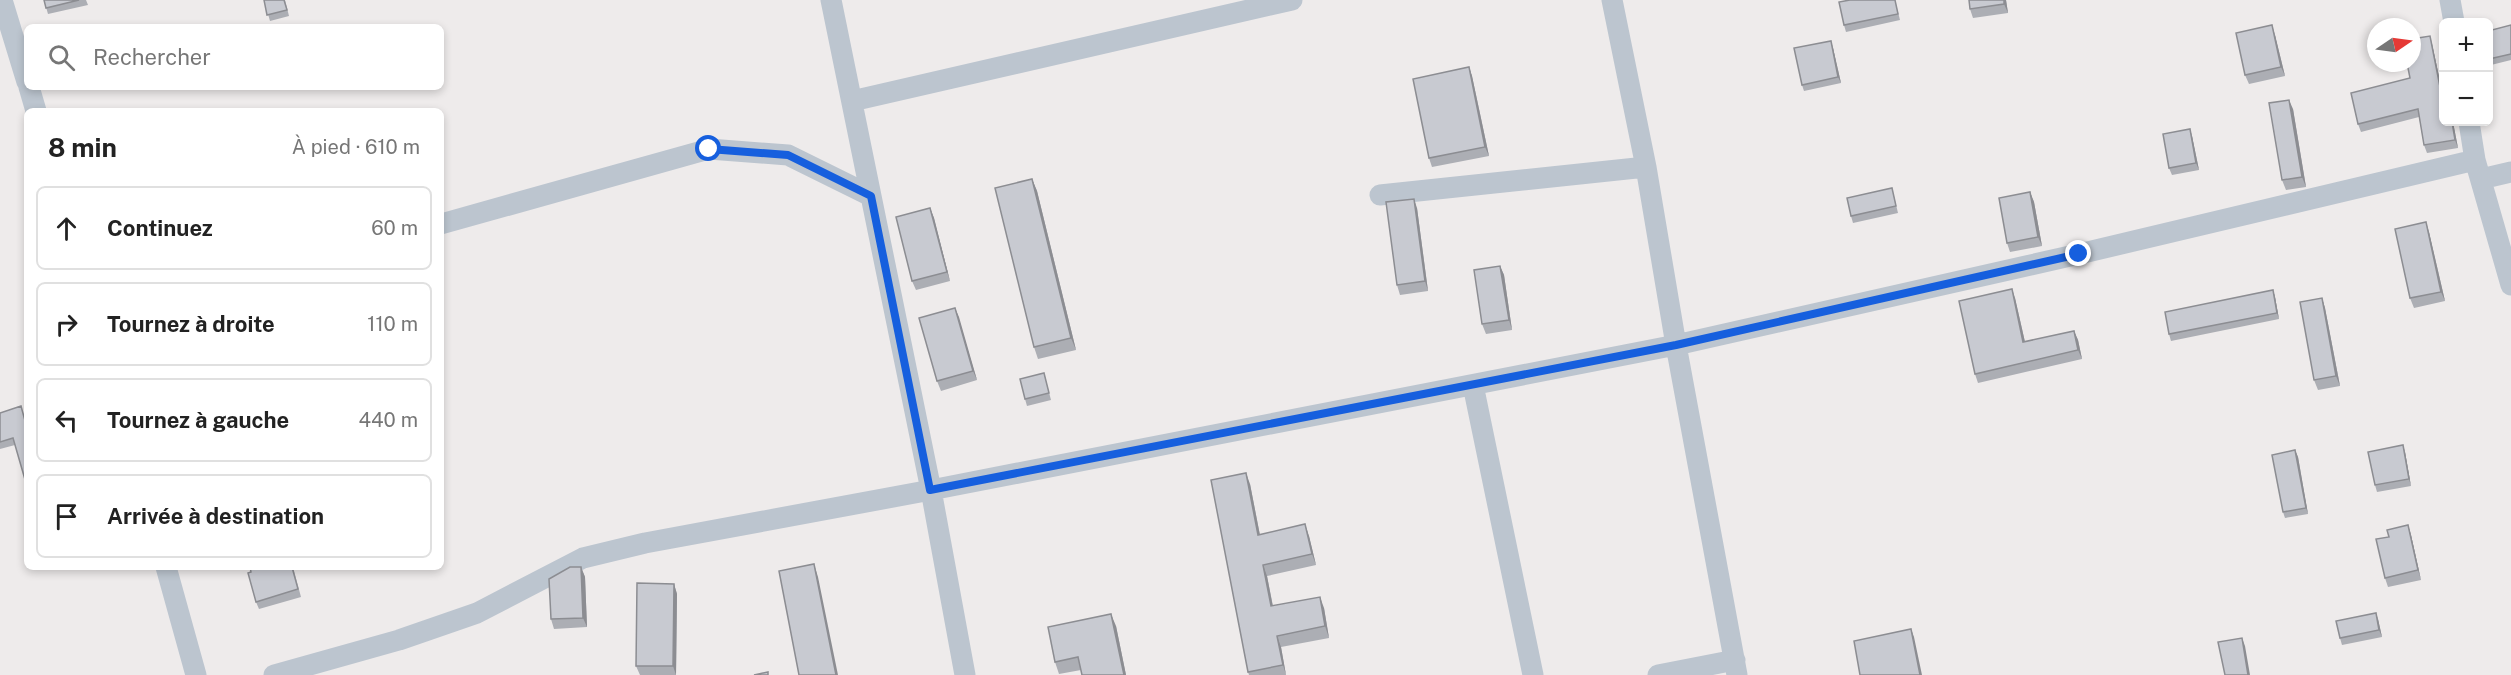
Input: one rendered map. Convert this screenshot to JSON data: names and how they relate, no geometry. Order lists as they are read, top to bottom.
{
  "north": "right",
  "page": {
    "map_buttons": ["+", "−"],
    "search": "Rechercher",
    "heading": ["8 min", "À pied · 610 m"],
    "list": [
      ["Continuez", "60 m"],
      ["Tournez à droite", "110 m"],
      ["Tournez à gauche", "440 m"],
      "Arrivée à destination"
    ]
  }
}
